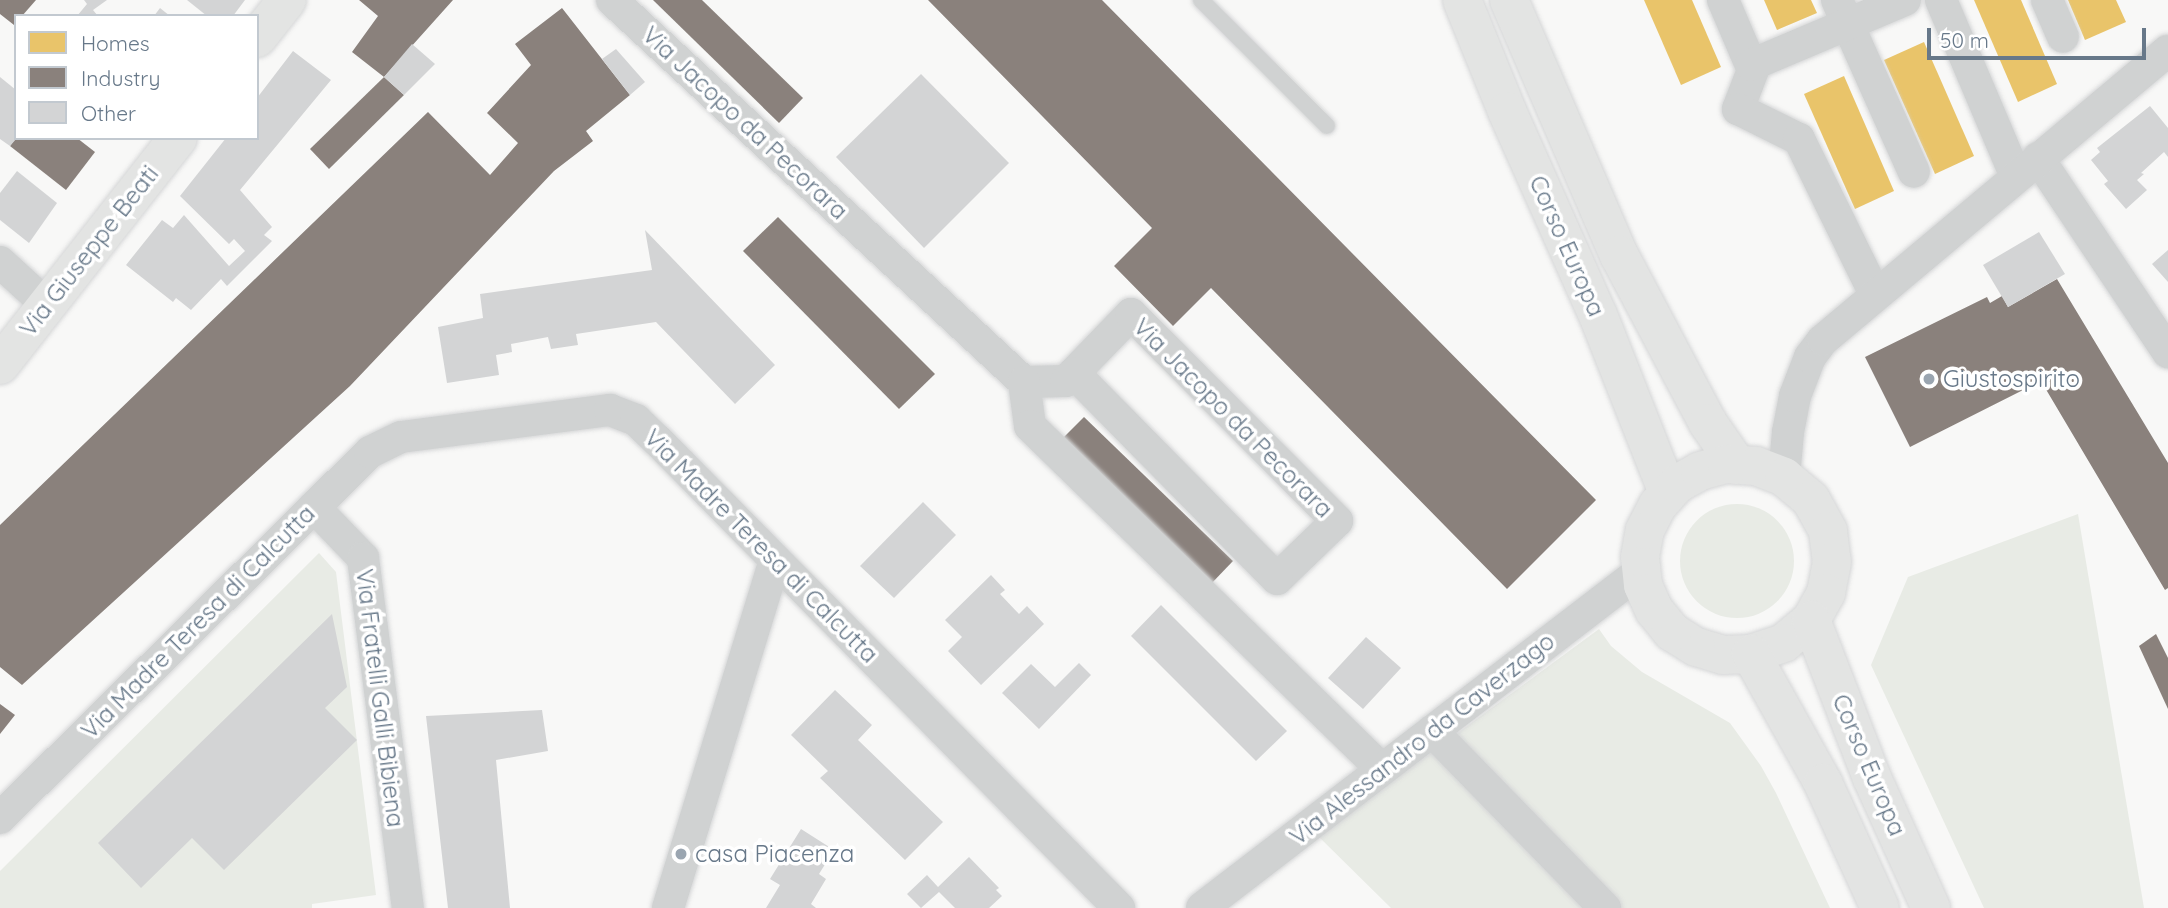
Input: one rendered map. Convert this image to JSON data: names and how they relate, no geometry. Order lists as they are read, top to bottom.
{
  "streets": {
    "main road": ["Corso Europa", "Via Giuseppe Beati"],
    "street": [
      "Via Jacopo da Pecorara",
      "Via Madre Teresa di Calcutta",
      "Via Fratelli Galli Bibiena",
      "Via Alessandro da Caverzago"
    ]
  },
  "crossings": [
    ["Corso Europa", "Via Alessandro da Caverzago"],
    ["Via Madre Teresa di Calcutta", "Via Fratelli Galli Bibiena"]
  ],
  "places": ["Giustospirito", "casa Piacenza"],
  "legend": ["Homes", "Industry", "Other"],
  "scale_bar": "50 m"
}
